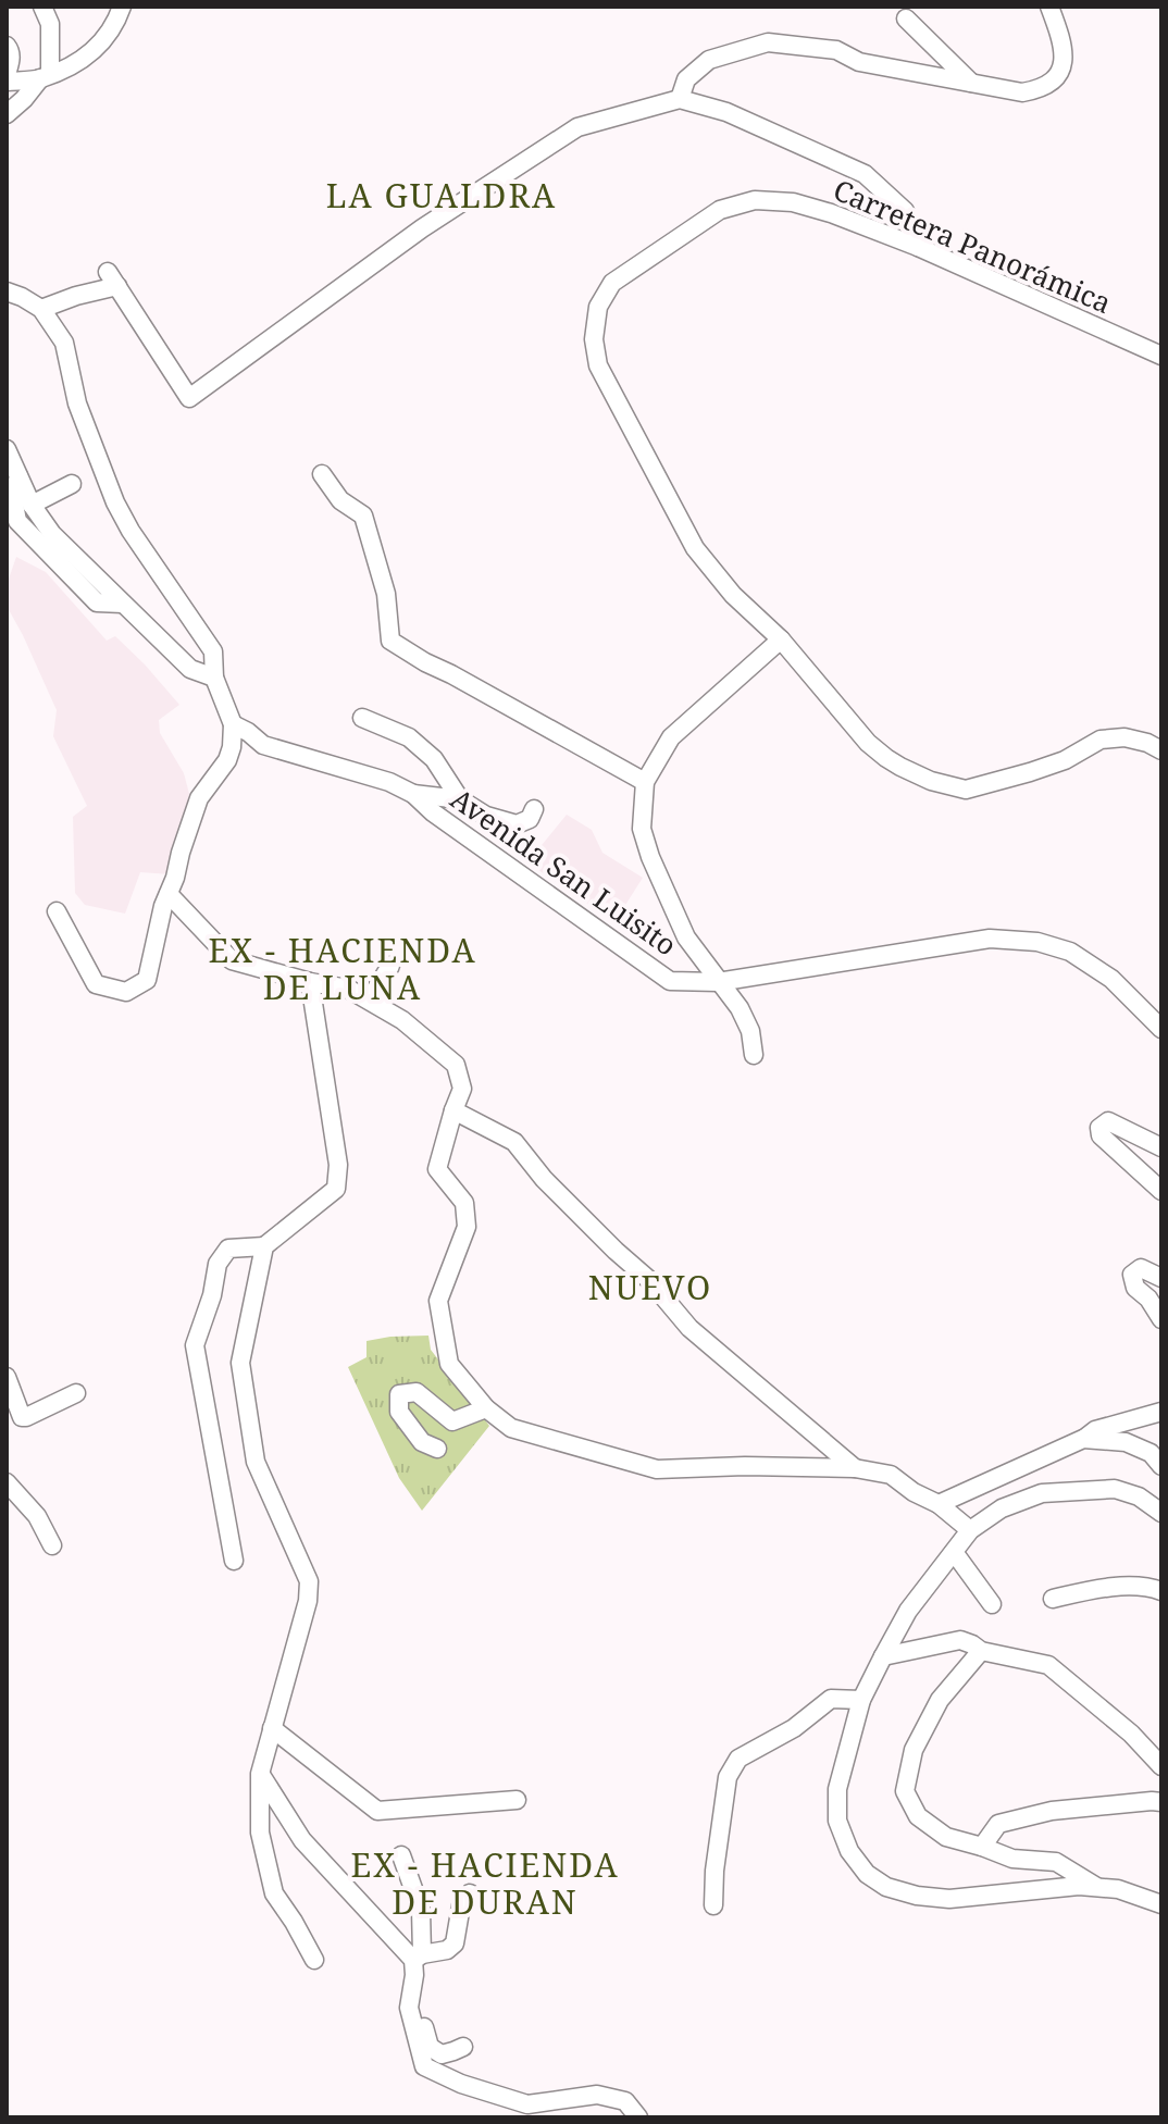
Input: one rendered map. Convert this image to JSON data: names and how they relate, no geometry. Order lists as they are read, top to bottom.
{
  "streets": {
    "street": ["Carretera Panorámica", "Avenida San Luisito"]
  },
  "districts": [
    "LA GUALDRA",
    "EX - HACIENDA DE LUNA",
    "NUEVO",
    "EX - HACIENDA DE DURAN"
  ]
}
